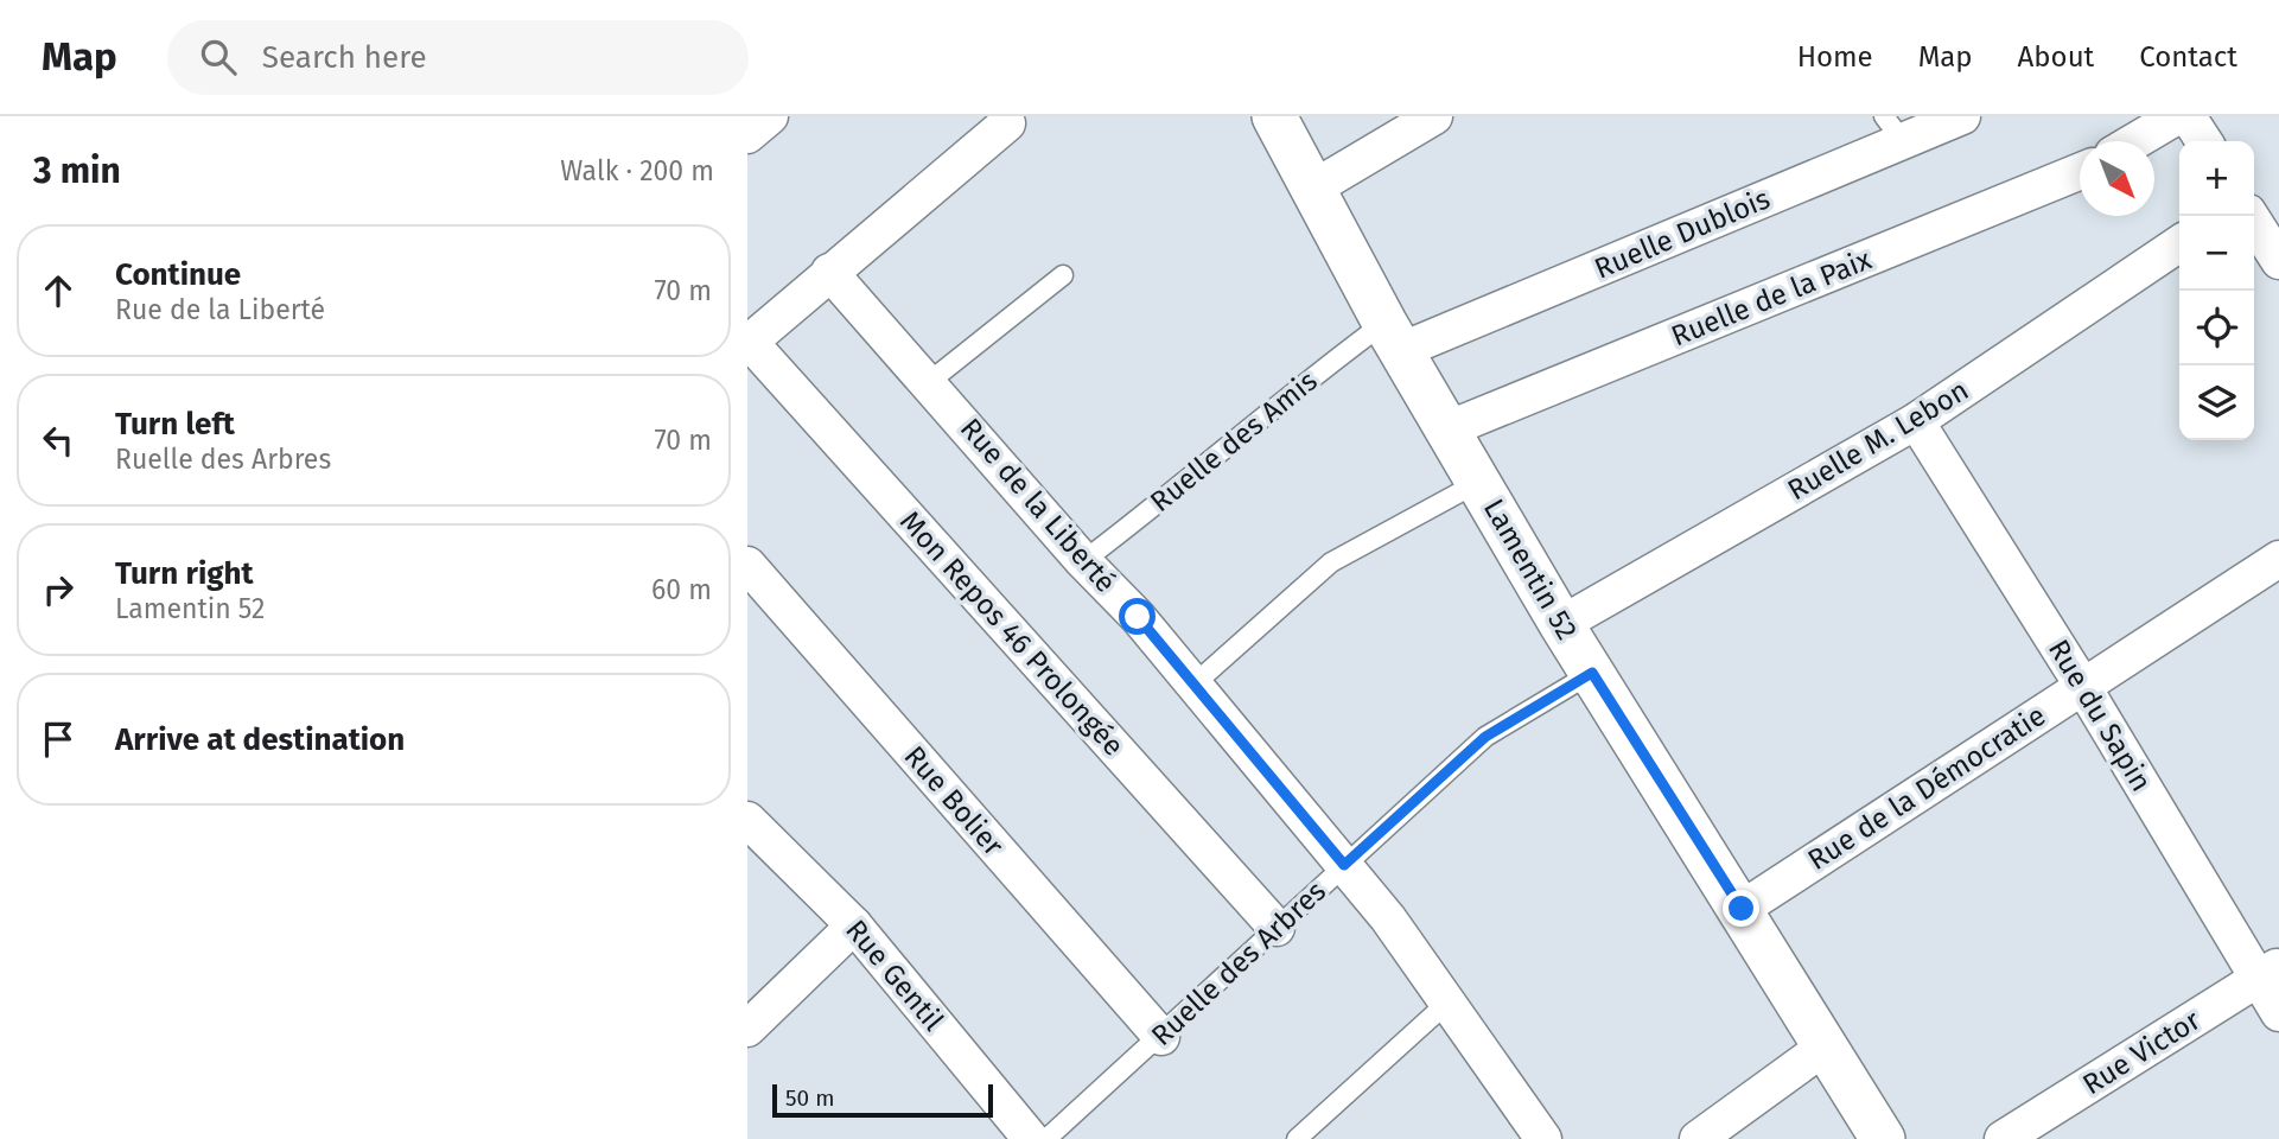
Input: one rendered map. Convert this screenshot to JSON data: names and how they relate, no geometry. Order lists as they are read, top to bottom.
{
  "streets": {
    "street": [
      "Ruelle Dublois",
      "Ruelle de la Paix",
      "Ruelle M. Lebon",
      "Rue de la Liberté",
      "Lamentin 52",
      "Mon Repos 46 Prolongée",
      "Rue du Sapin",
      "Rue de la Démocratie",
      "Rue Bolier",
      "Rue Gentil",
      "Rue Victor"
    ],
    "lane": ["Ruelle des Amis", "Ruelle des Arbres"]
  },
  "crossings": [
    ["Ruelle Dublois", "Ruelle des Amis"],
    ["Ruelle Dublois", "Lamentin 52"],
    ["Ruelle de la Paix", "Lamentin 52"],
    ["Ruelle M. Lebon", "Lamentin 52"],
    ["Ruelle M. Lebon", "Rue du Sapin"],
    ["Ruelle des Amis", "Rue de la Liberté"],
    ["Ruelle des Amis", "Lamentin 52"],
    ["Rue de la Liberté", "Ruelle des Arbres"],
    ["Lamentin 52", "Rue de la Démocratie"],
    ["Lamentin 52", "Ruelle des Arbres"],
    ["Mon Repos 46 Prolongée", "Ruelle des Arbres"],
    ["Rue du Sapin", "Rue de la Démocratie"],
    ["Rue du Sapin", "Rue Victor"],
    ["Rue Bolier", "Ruelle des Arbres"]
  ],
  "scale_bar": "50 m",
  "north": "bottom right",
  "page": {
    "header": "Map",
    "search": "Search here",
    "nav": [
      "Home",
      "Map",
      "About",
      "Contact"
    ],
    "heading": ["3 min", "Walk · 200 m"],
    "map_buttons": ["+", "−"],
    "list": [
      ["Continue", "Rue de la Liberté", "70 m"],
      ["Turn left", "Ruelle des Arbres", "70 m"],
      ["Turn right", "Lamentin 52", "60 m"],
      "Arrive at destination"
    ],
    "scale": "50 m"
  }
}
